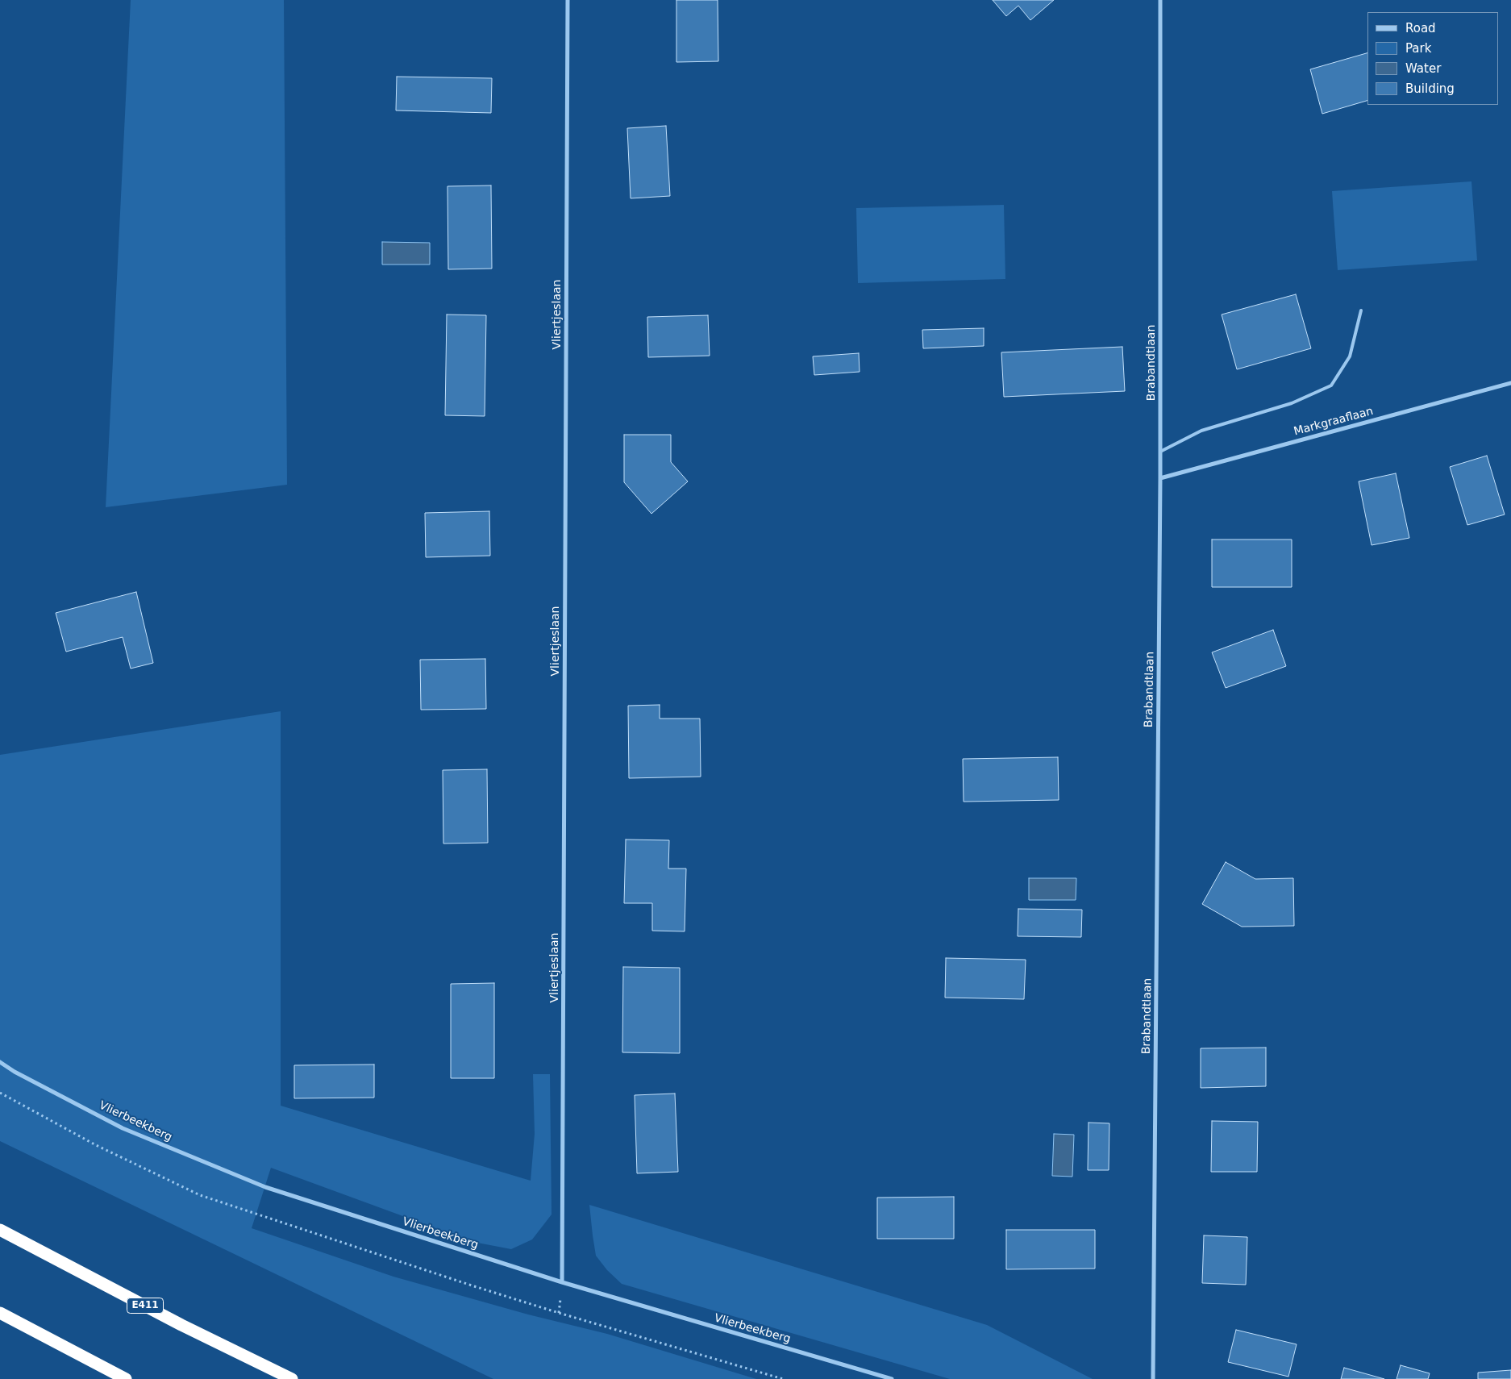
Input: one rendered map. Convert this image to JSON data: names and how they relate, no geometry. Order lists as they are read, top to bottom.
{
  "streets": {
    "highway": ["E411"],
    "street": [
      "Vliertjeslaan",
      "Brabandtlaan",
      "Markgraaflaan",
      "Vlierbeekberg"
    ]
  },
  "crossings": [
    ["Vliertjeslaan", "Vlierbeekberg"],
    ["Brabandtlaan", "Markgraaflaan"]
  ],
  "legend": [
    "Road",
    "Park",
    "Water",
    "Building"
  ]
}
